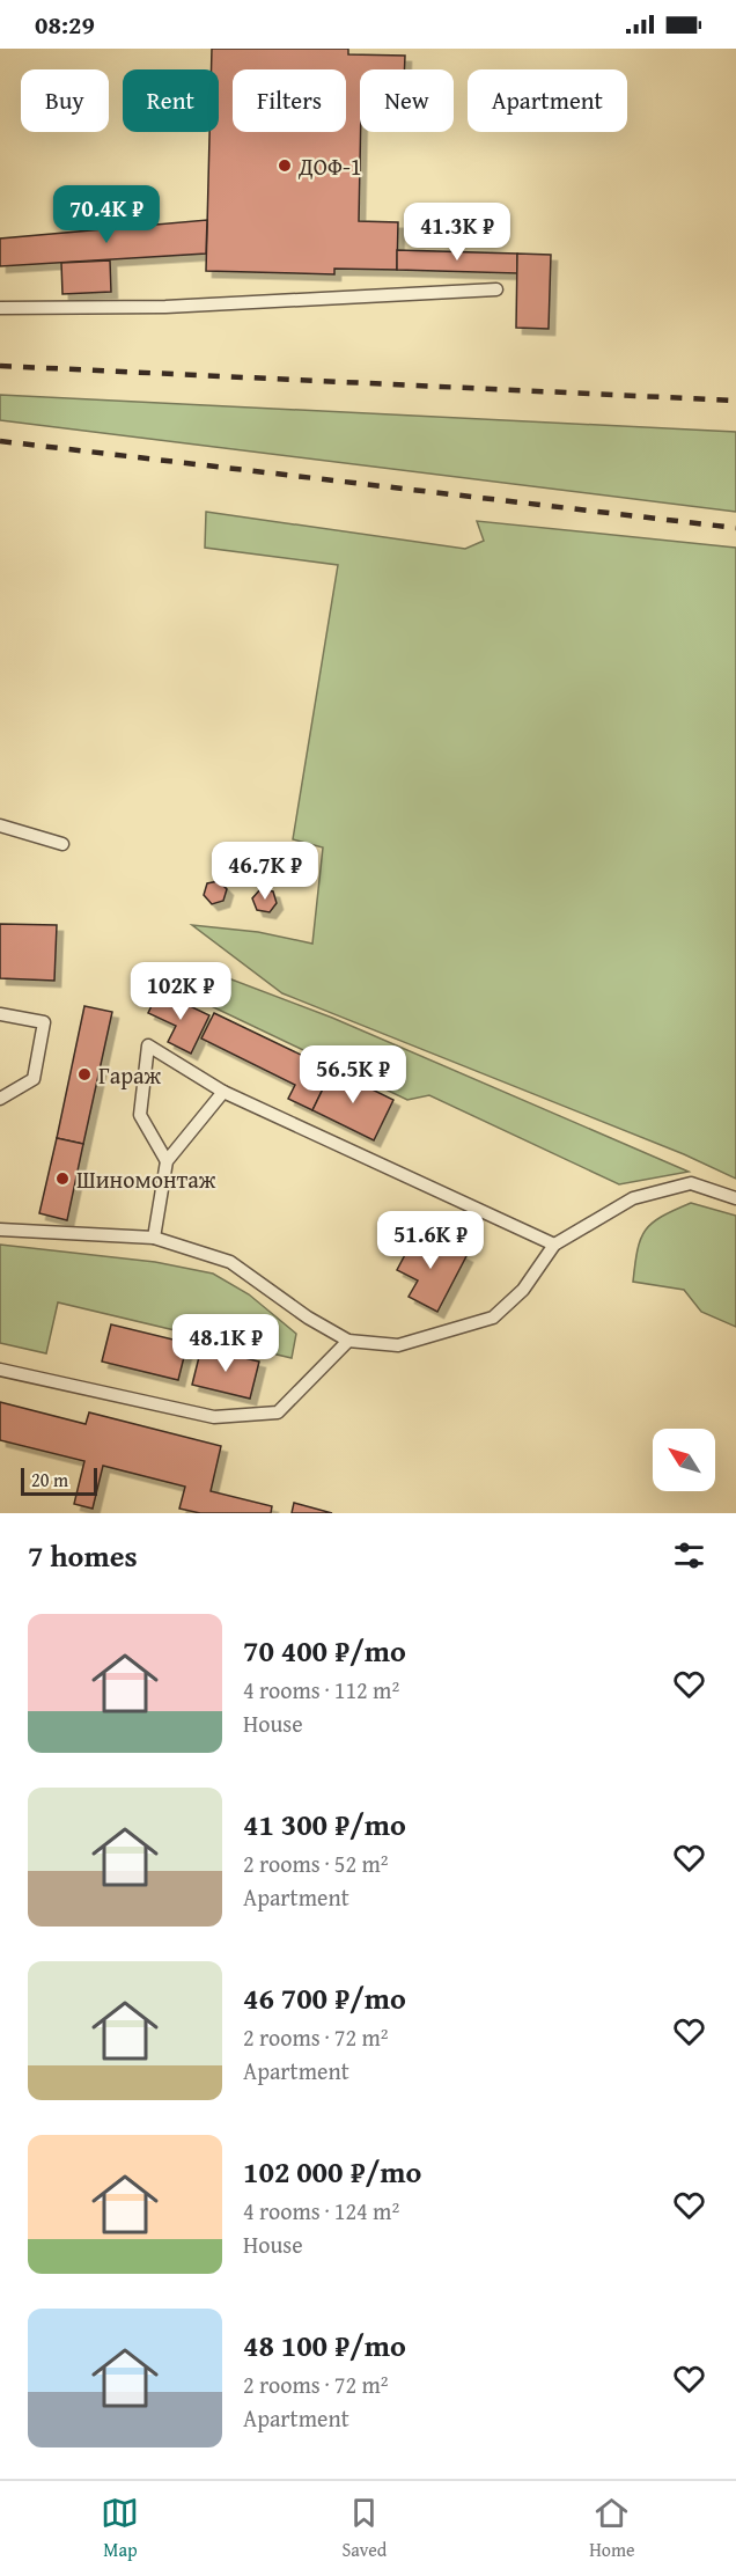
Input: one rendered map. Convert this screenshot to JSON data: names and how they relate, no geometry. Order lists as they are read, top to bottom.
{
  "places": ["ДОФ-1", "Гараж", "Шиномонтаж"],
  "scale_bar": "20 m",
  "north": "top left",
  "page": {
    "status": "08:29",
    "chip": [
      "Buy",
      "Rent",
      "Filters",
      "New",
      "Apartment"
    ],
    "price": [
      "70.4K ₽",
      "41.3K ₽",
      "46.7K ₽",
      "102K ₽",
      "56.5K ₽",
      "51.6K ₽",
      "48.1K ₽"
    ],
    "scale": "20 m",
    "heading": "7 homes",
    "list": [
      {
        "name": "70 400 ₽/mo",
        "note": "4 rooms · 112 m² · House"
      },
      {
        "name": "41 300 ₽/mo",
        "note": "2 rooms · 52 m² · Apartment"
      },
      {
        "name": "46 700 ₽/mo",
        "note": "2 rooms · 72 m² · Apartment"
      },
      {
        "name": "102 000 ₽/mo",
        "note": "4 rooms · 124 m² · House"
      },
      {
        "name": "48 100 ₽/mo",
        "note": "2 rooms · 72 m² · Apartment"
      }
    ],
    "tabs": ["Map", "Saved", "Home"]
  }
}
